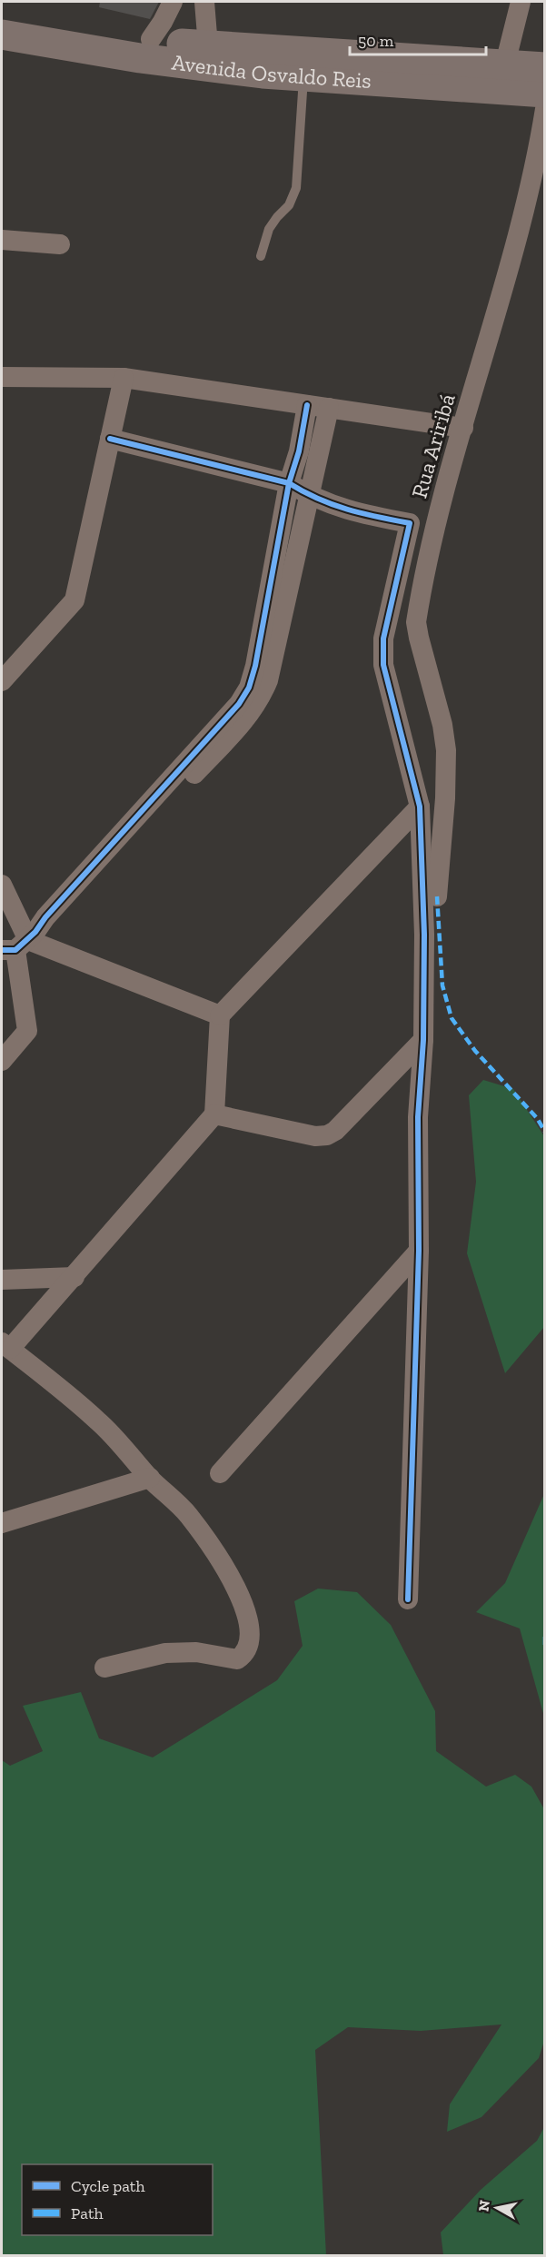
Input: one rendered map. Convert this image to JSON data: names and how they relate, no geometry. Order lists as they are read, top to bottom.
{
  "streets": {
    "main road": ["Avenida Osvaldo Reis"],
    "street": ["Rua Ariribá"]
  },
  "legend": ["Cycle path", "Path"],
  "scale_bar": "50 m",
  "north": "left"
}
